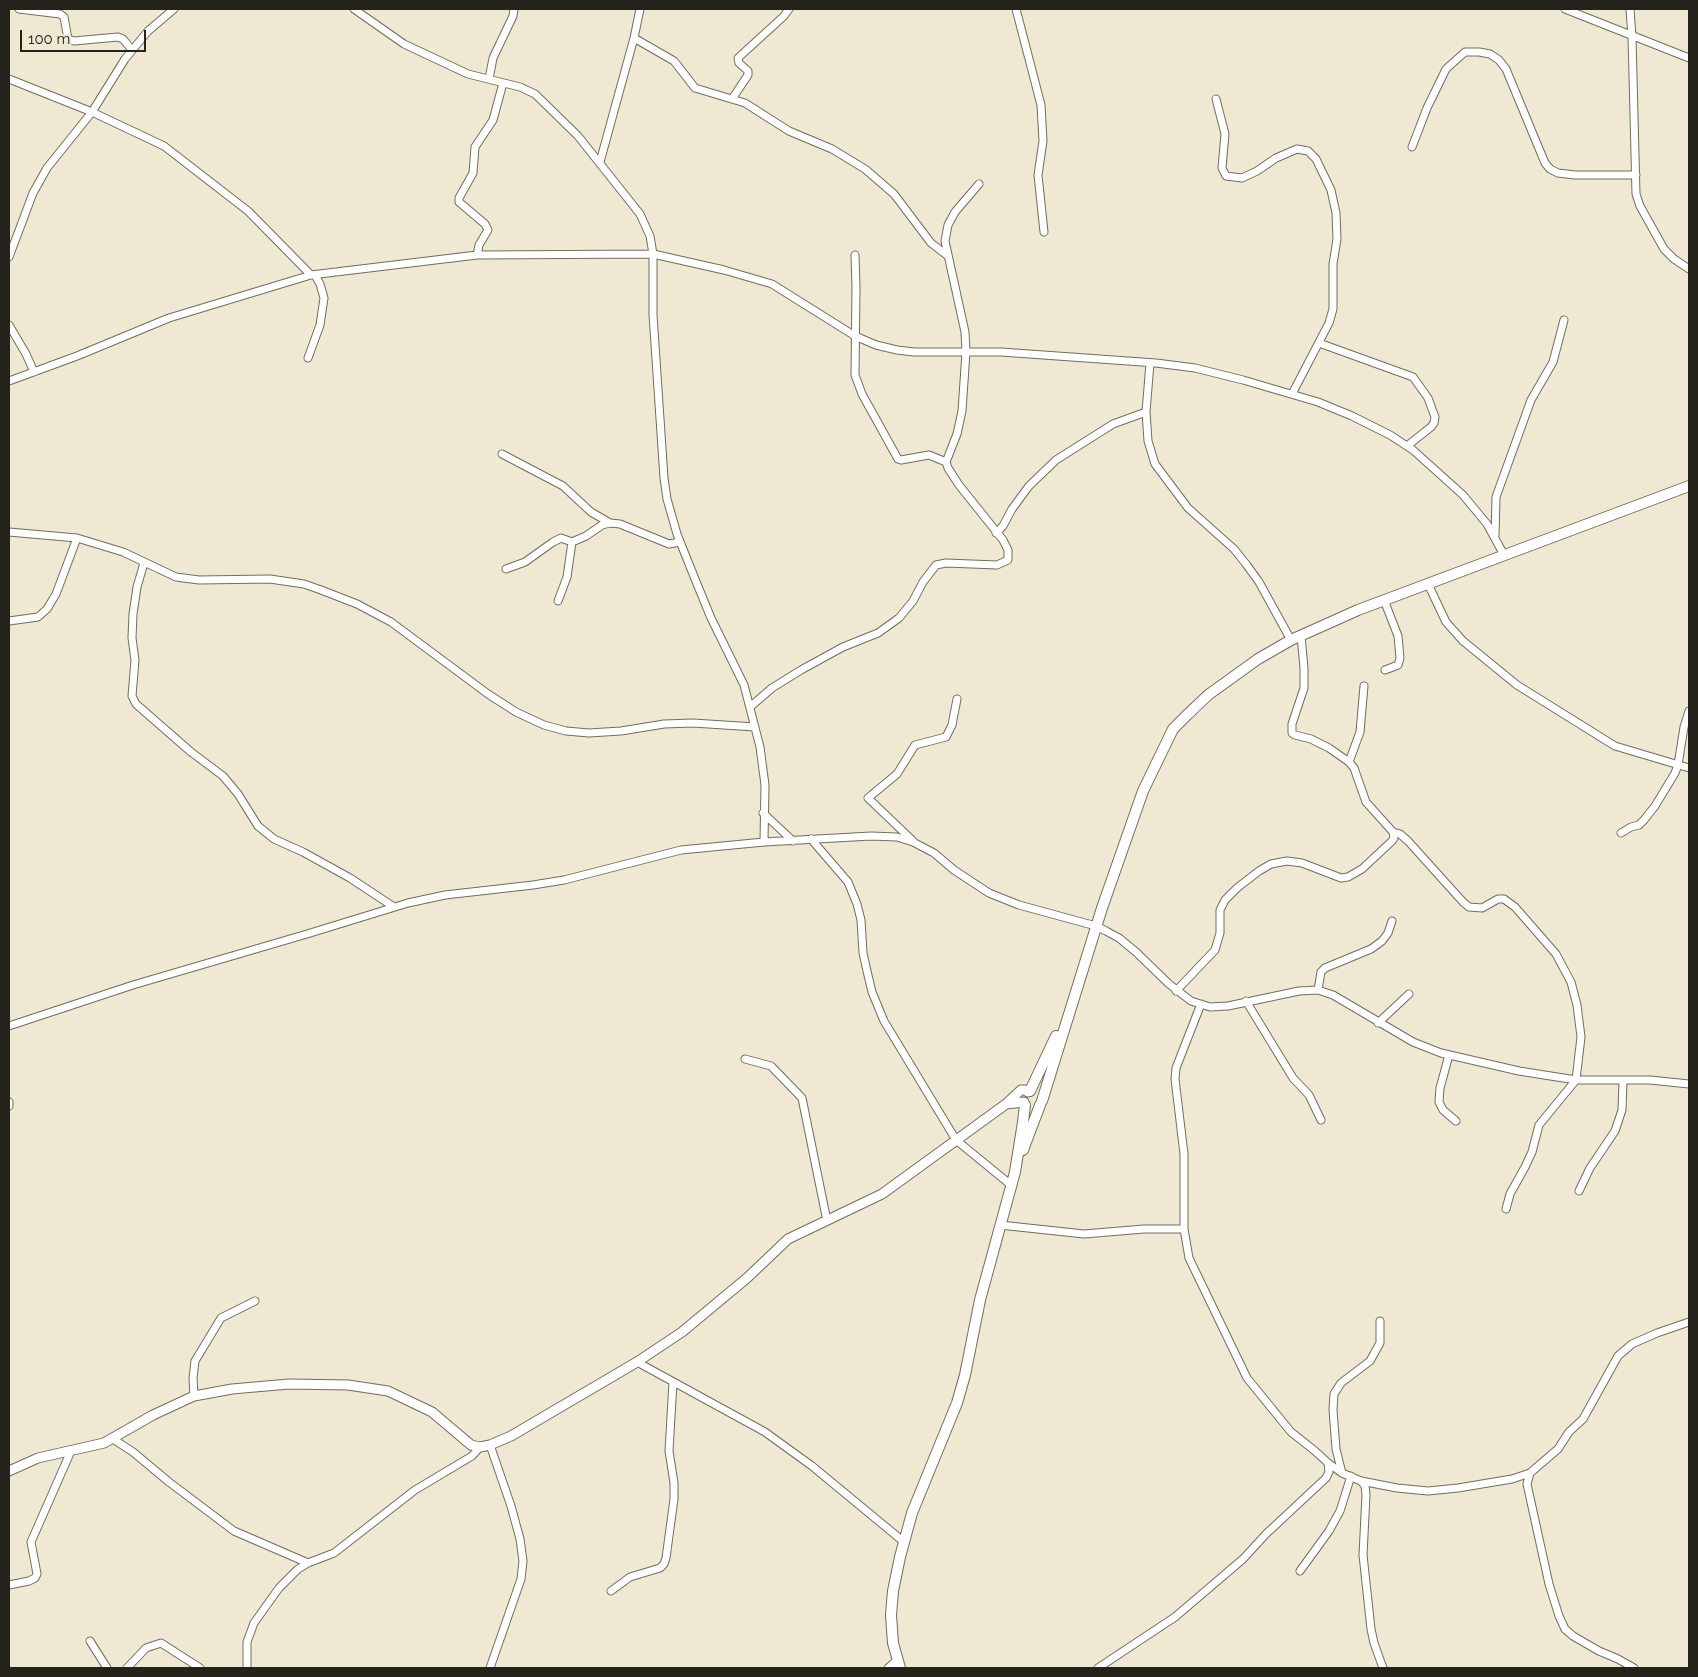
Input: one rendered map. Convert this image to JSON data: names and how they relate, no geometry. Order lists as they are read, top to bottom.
{
  "scale_bar": "100 m"
}
